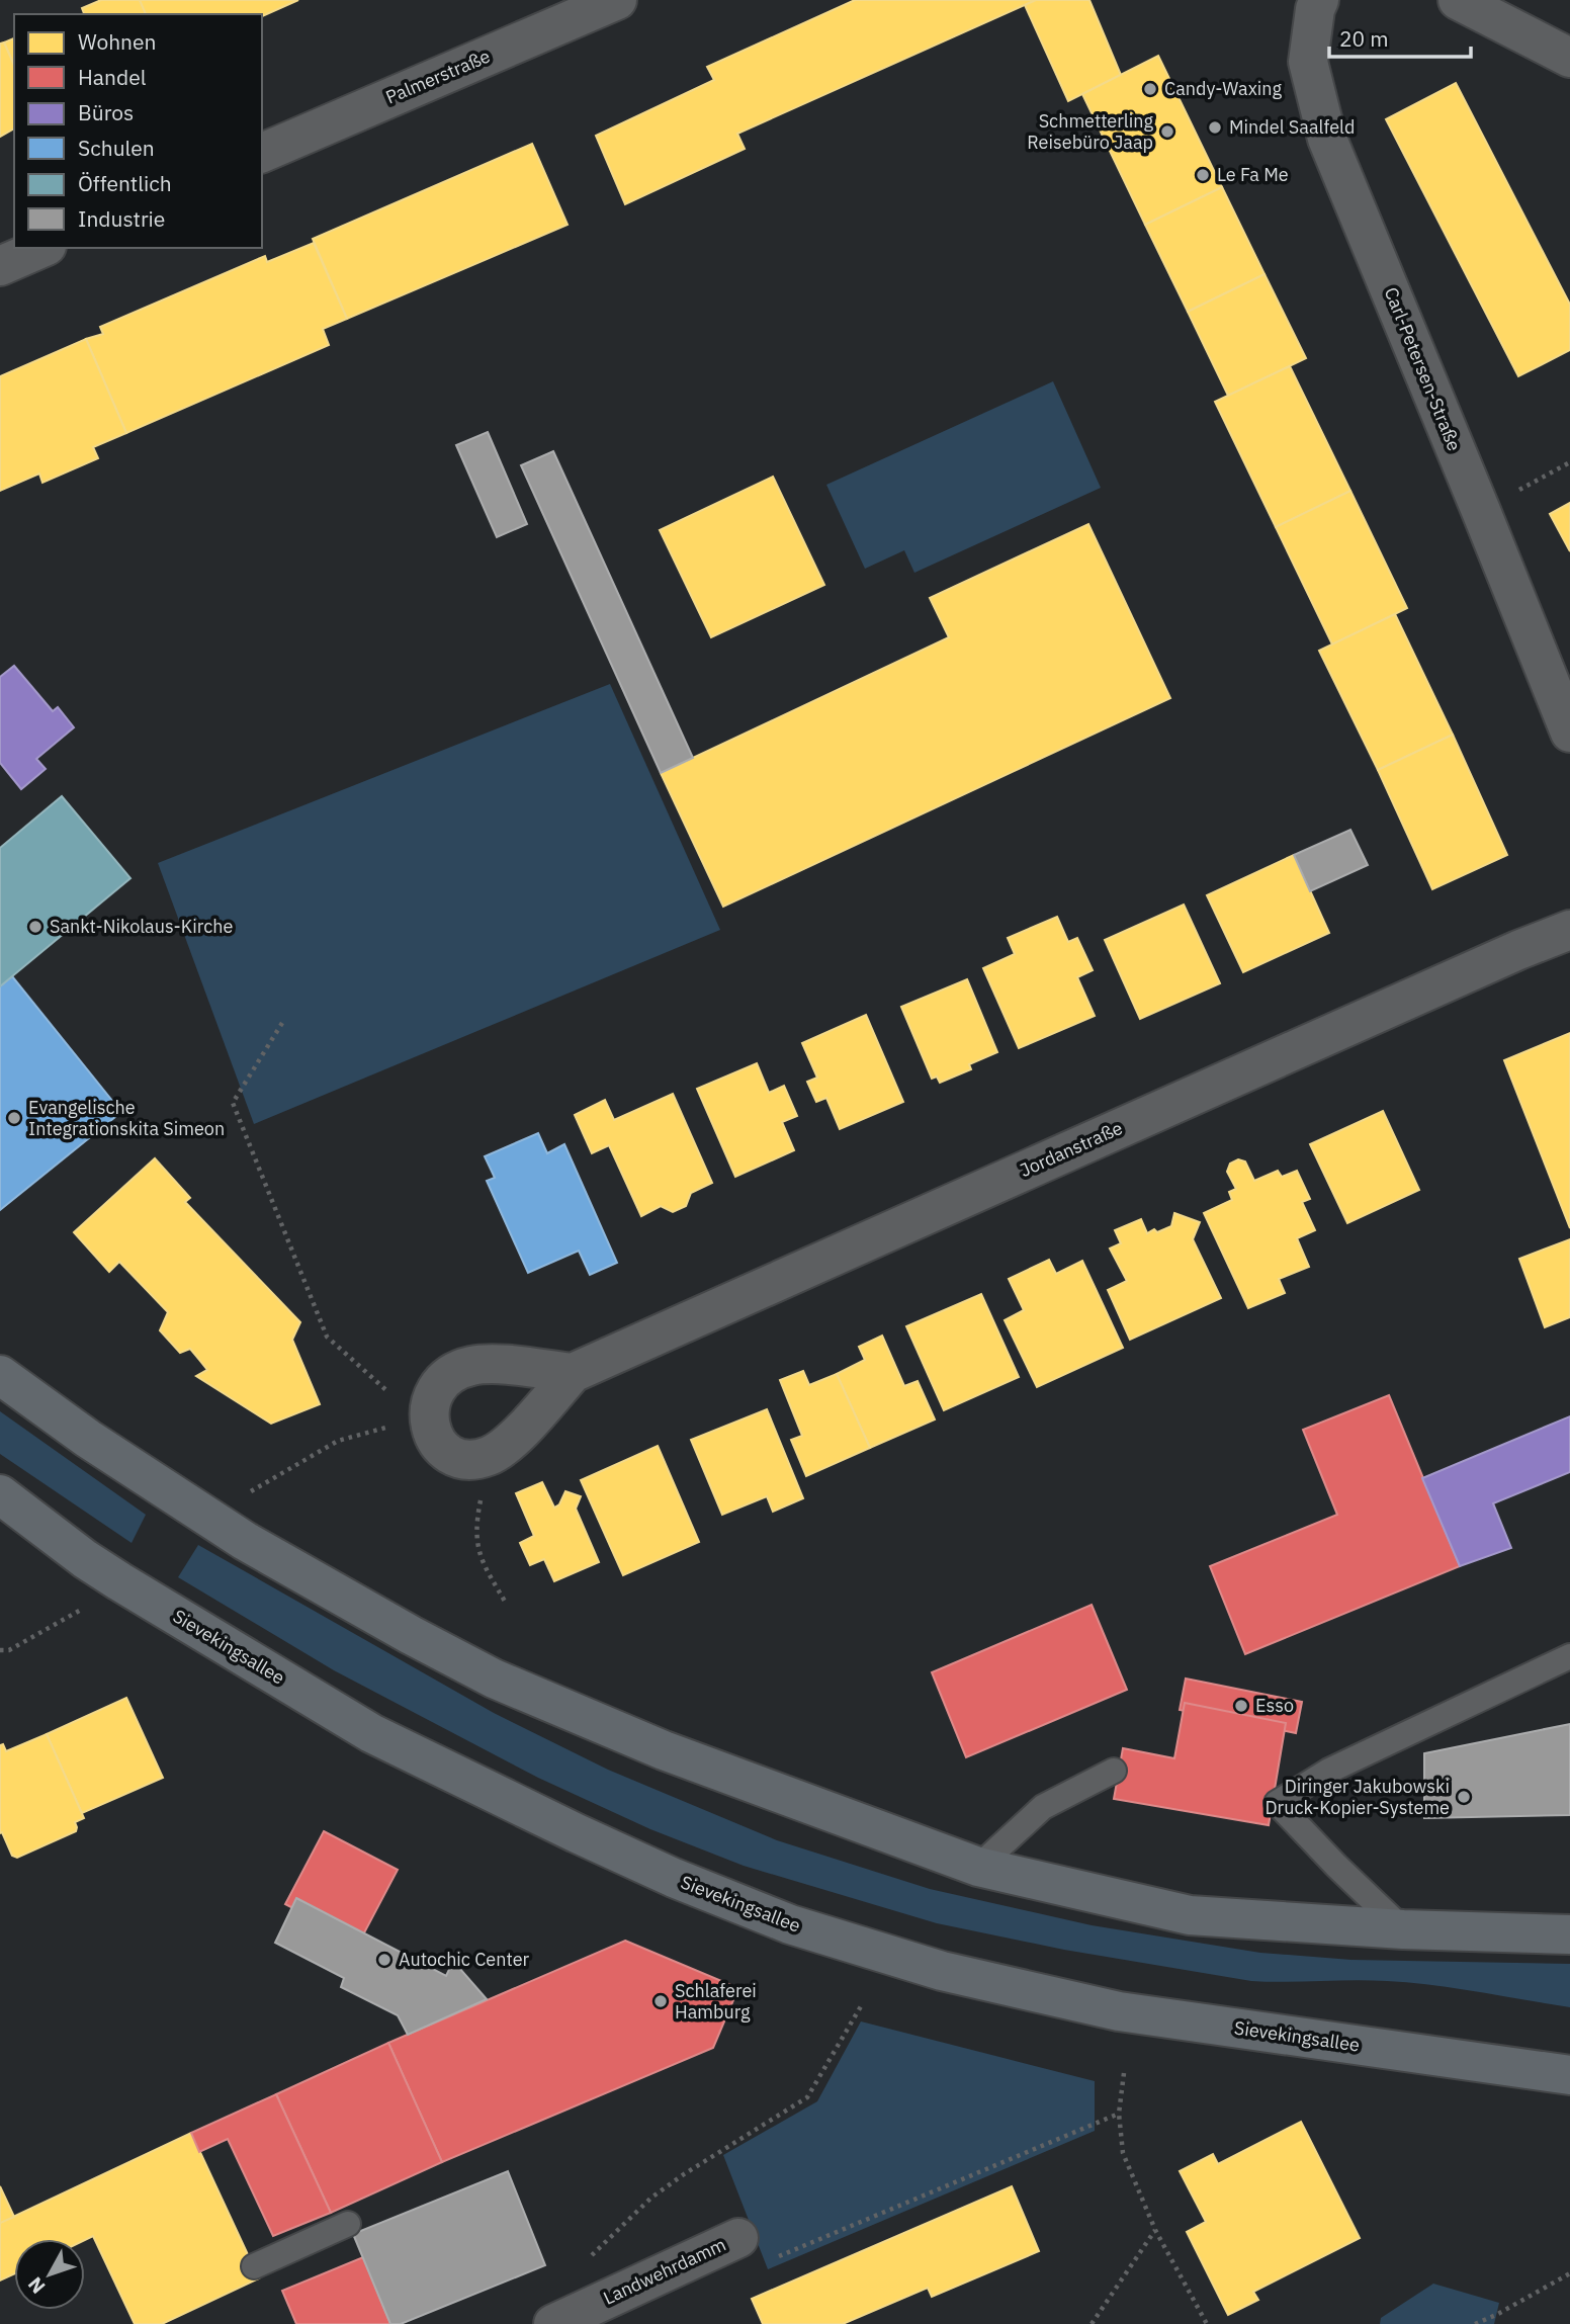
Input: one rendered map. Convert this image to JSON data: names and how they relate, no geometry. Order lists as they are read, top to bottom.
{
  "streets": {
    "main road": ["Sievekingsallee"],
    "street": [
      "Palmerstraße",
      "Carl-Petersen-Straße",
      "Jordanstraße",
      "Landwehrdamm"
    ]
  },
  "places": [
    "Candy-Waxing",
    "Mindel Saalfeld",
    "Schmetterling Reisebüro Jaap",
    "Le Fa Me",
    "Sankt-Nikolaus-Kirche",
    "Evangelische Integrationskita Simeon",
    "Esso",
    "Diringer Jakubowski Druck-Kopier-Systeme",
    "Autochic Center",
    "Schlaferei Hamburg"
  ],
  "legend": [
    "Wohnen",
    "Handel",
    "Büros",
    "Schulen",
    "Öffentlich",
    "Industrie"
  ],
  "scale_bar": "20 m",
  "north": "bottom left"
}
